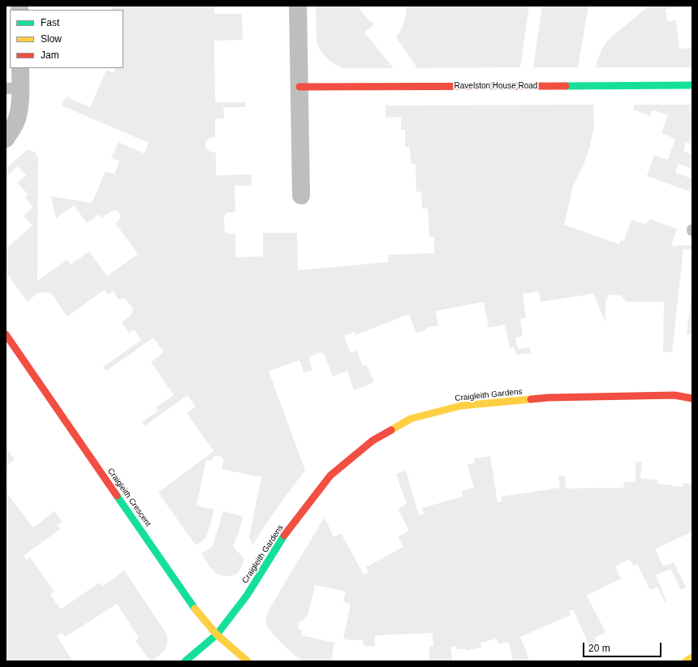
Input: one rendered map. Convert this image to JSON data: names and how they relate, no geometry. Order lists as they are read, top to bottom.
{
  "streets": {
    "street": ["Ravelston House Road", "Craigleith Gardens", "Craigleith Crescent"]
  },
  "crossings": [
    ["Craigleith Gardens", "Craigleith Crescent"]
  ],
  "legend": ["Fast", "Slow", "Jam"],
  "scale_bar": "20 m"
}
